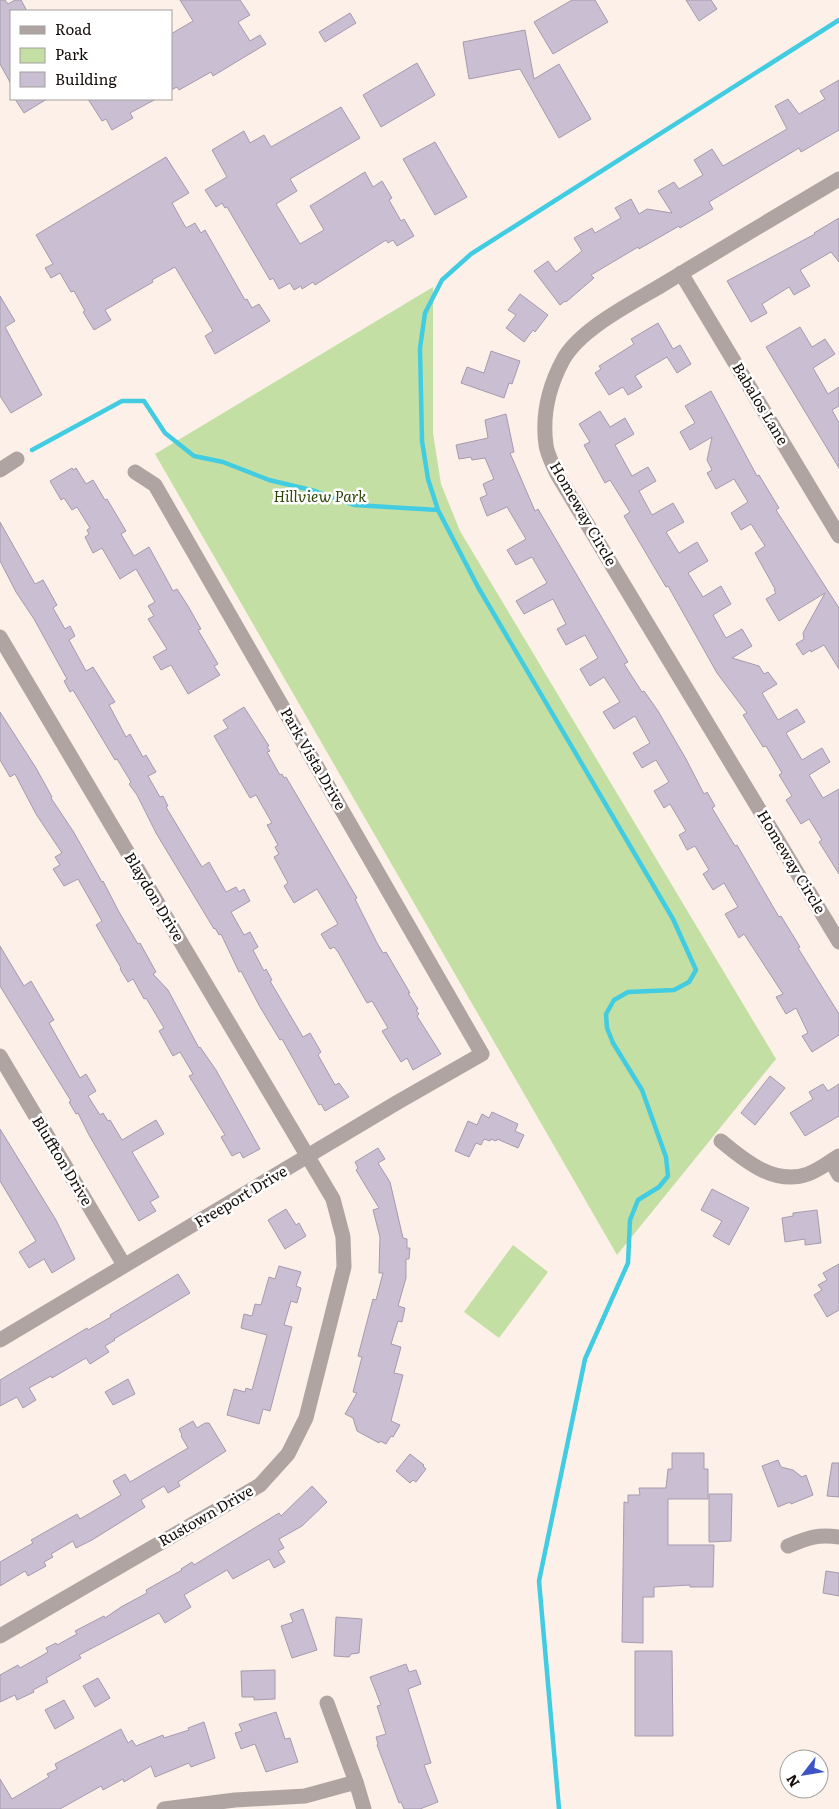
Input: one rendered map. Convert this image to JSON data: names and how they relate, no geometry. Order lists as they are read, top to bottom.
{
  "streets": {
    "street": [
      "Babalos Lane",
      "Homeway Circle",
      "Park Vista Drive",
      "Blaydon Drive",
      "Bluffton Drive",
      "Freeport Drive",
      "Rustown Drive"
    ]
  },
  "crossings": [
    ["Babalos Lane", "Homeway Circle"],
    ["Park Vista Drive", "Freeport Drive"],
    ["Blaydon Drive", "Freeport Drive"],
    ["Blaydon Drive", "Rustown Drive"],
    ["Bluffton Drive", "Freeport Drive"],
    ["Freeport Drive", "Rustown Drive"]
  ],
  "parks": ["Hillview Park"],
  "legend": ["Road", "Park", "Building"],
  "north": "bottom left"
}
